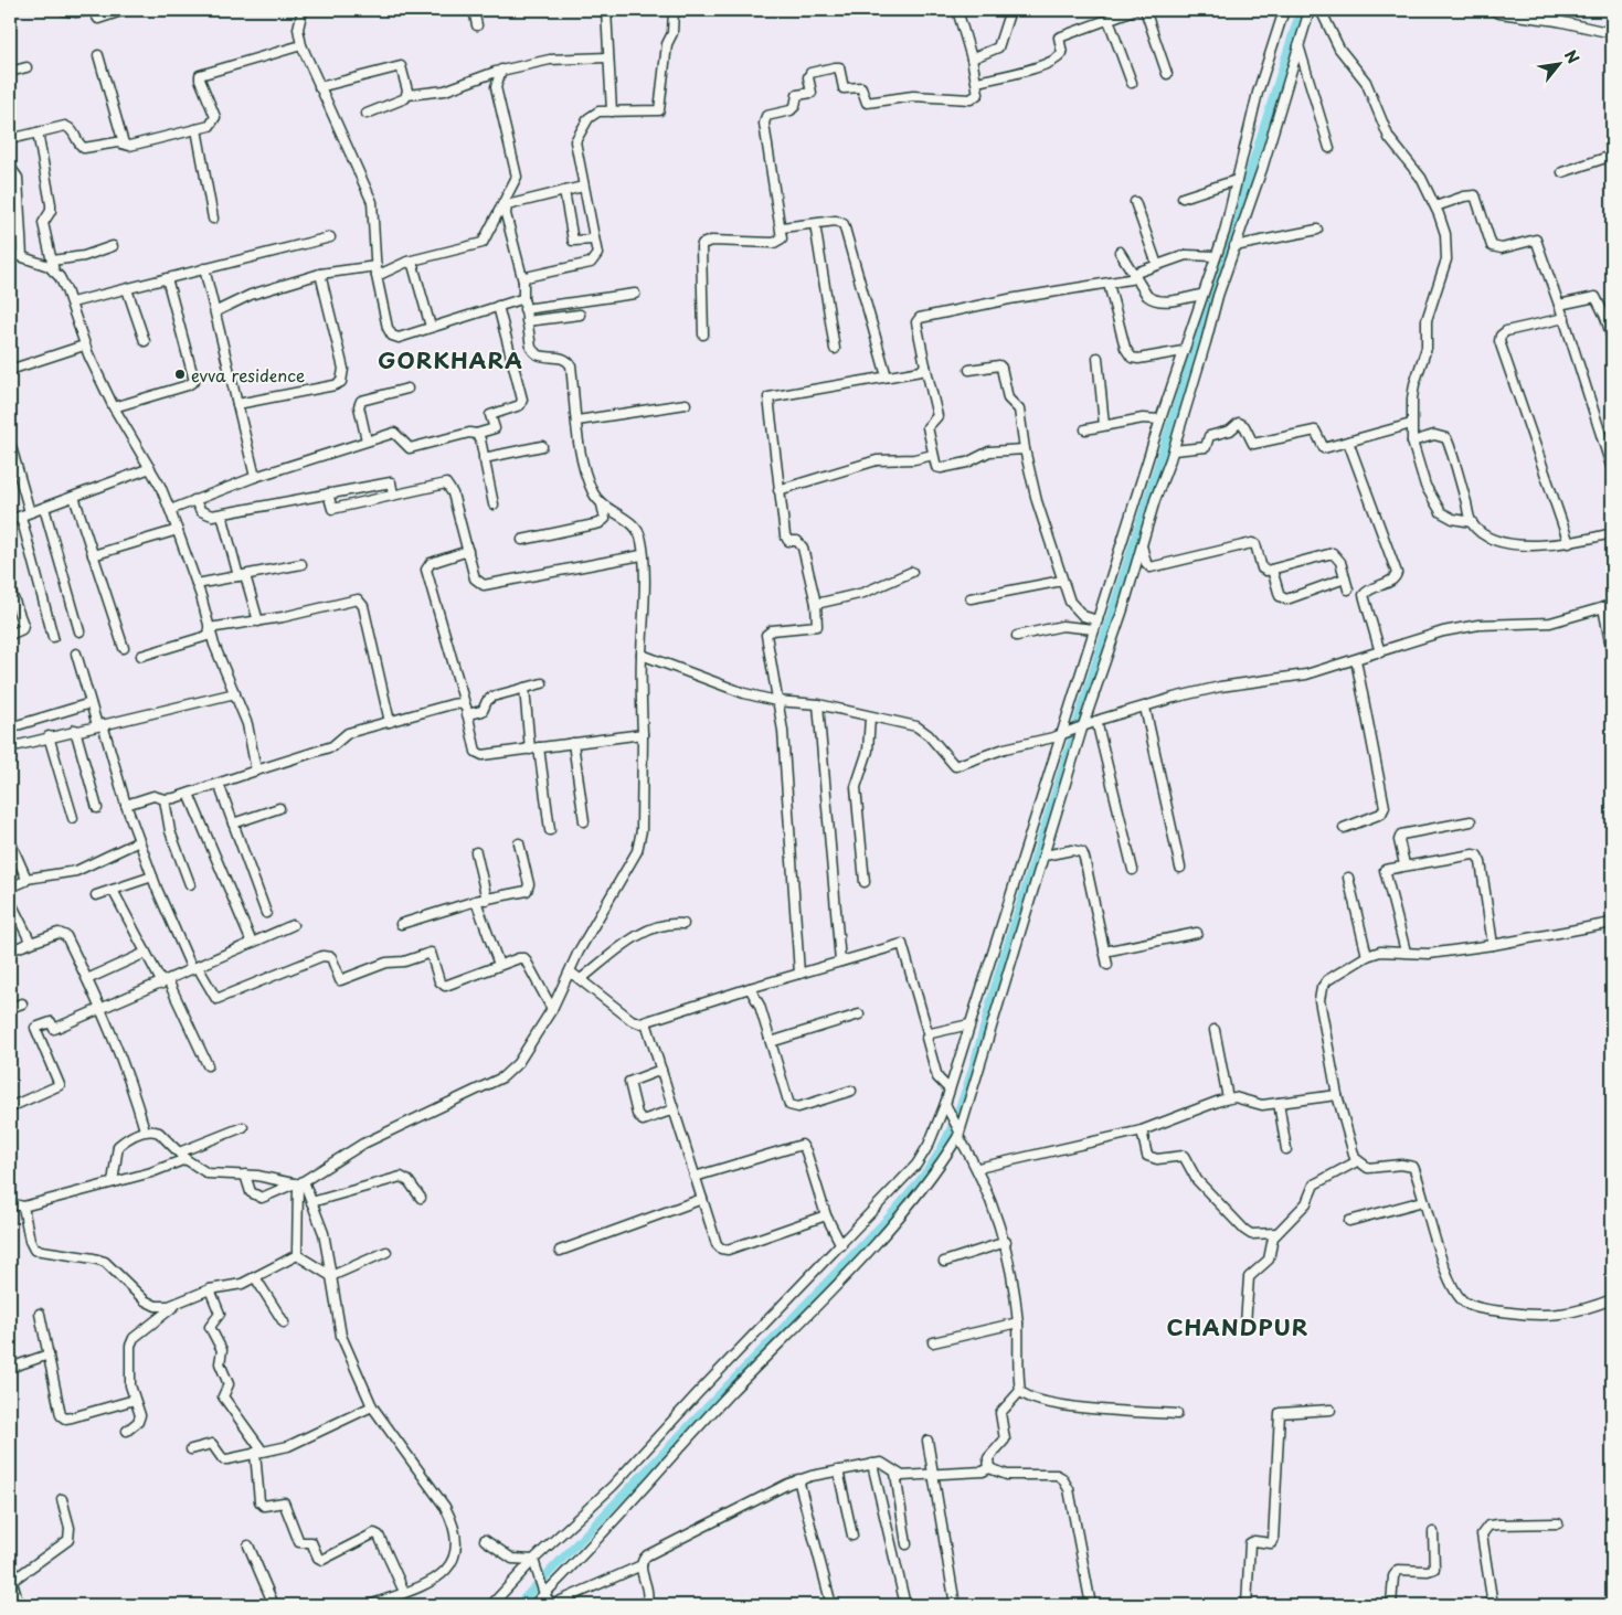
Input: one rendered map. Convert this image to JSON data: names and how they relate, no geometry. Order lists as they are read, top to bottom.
{
  "districts": ["GORKHARA", "CHANDPUR"],
  "places": ["evva residence"],
  "north": "top right"
}
